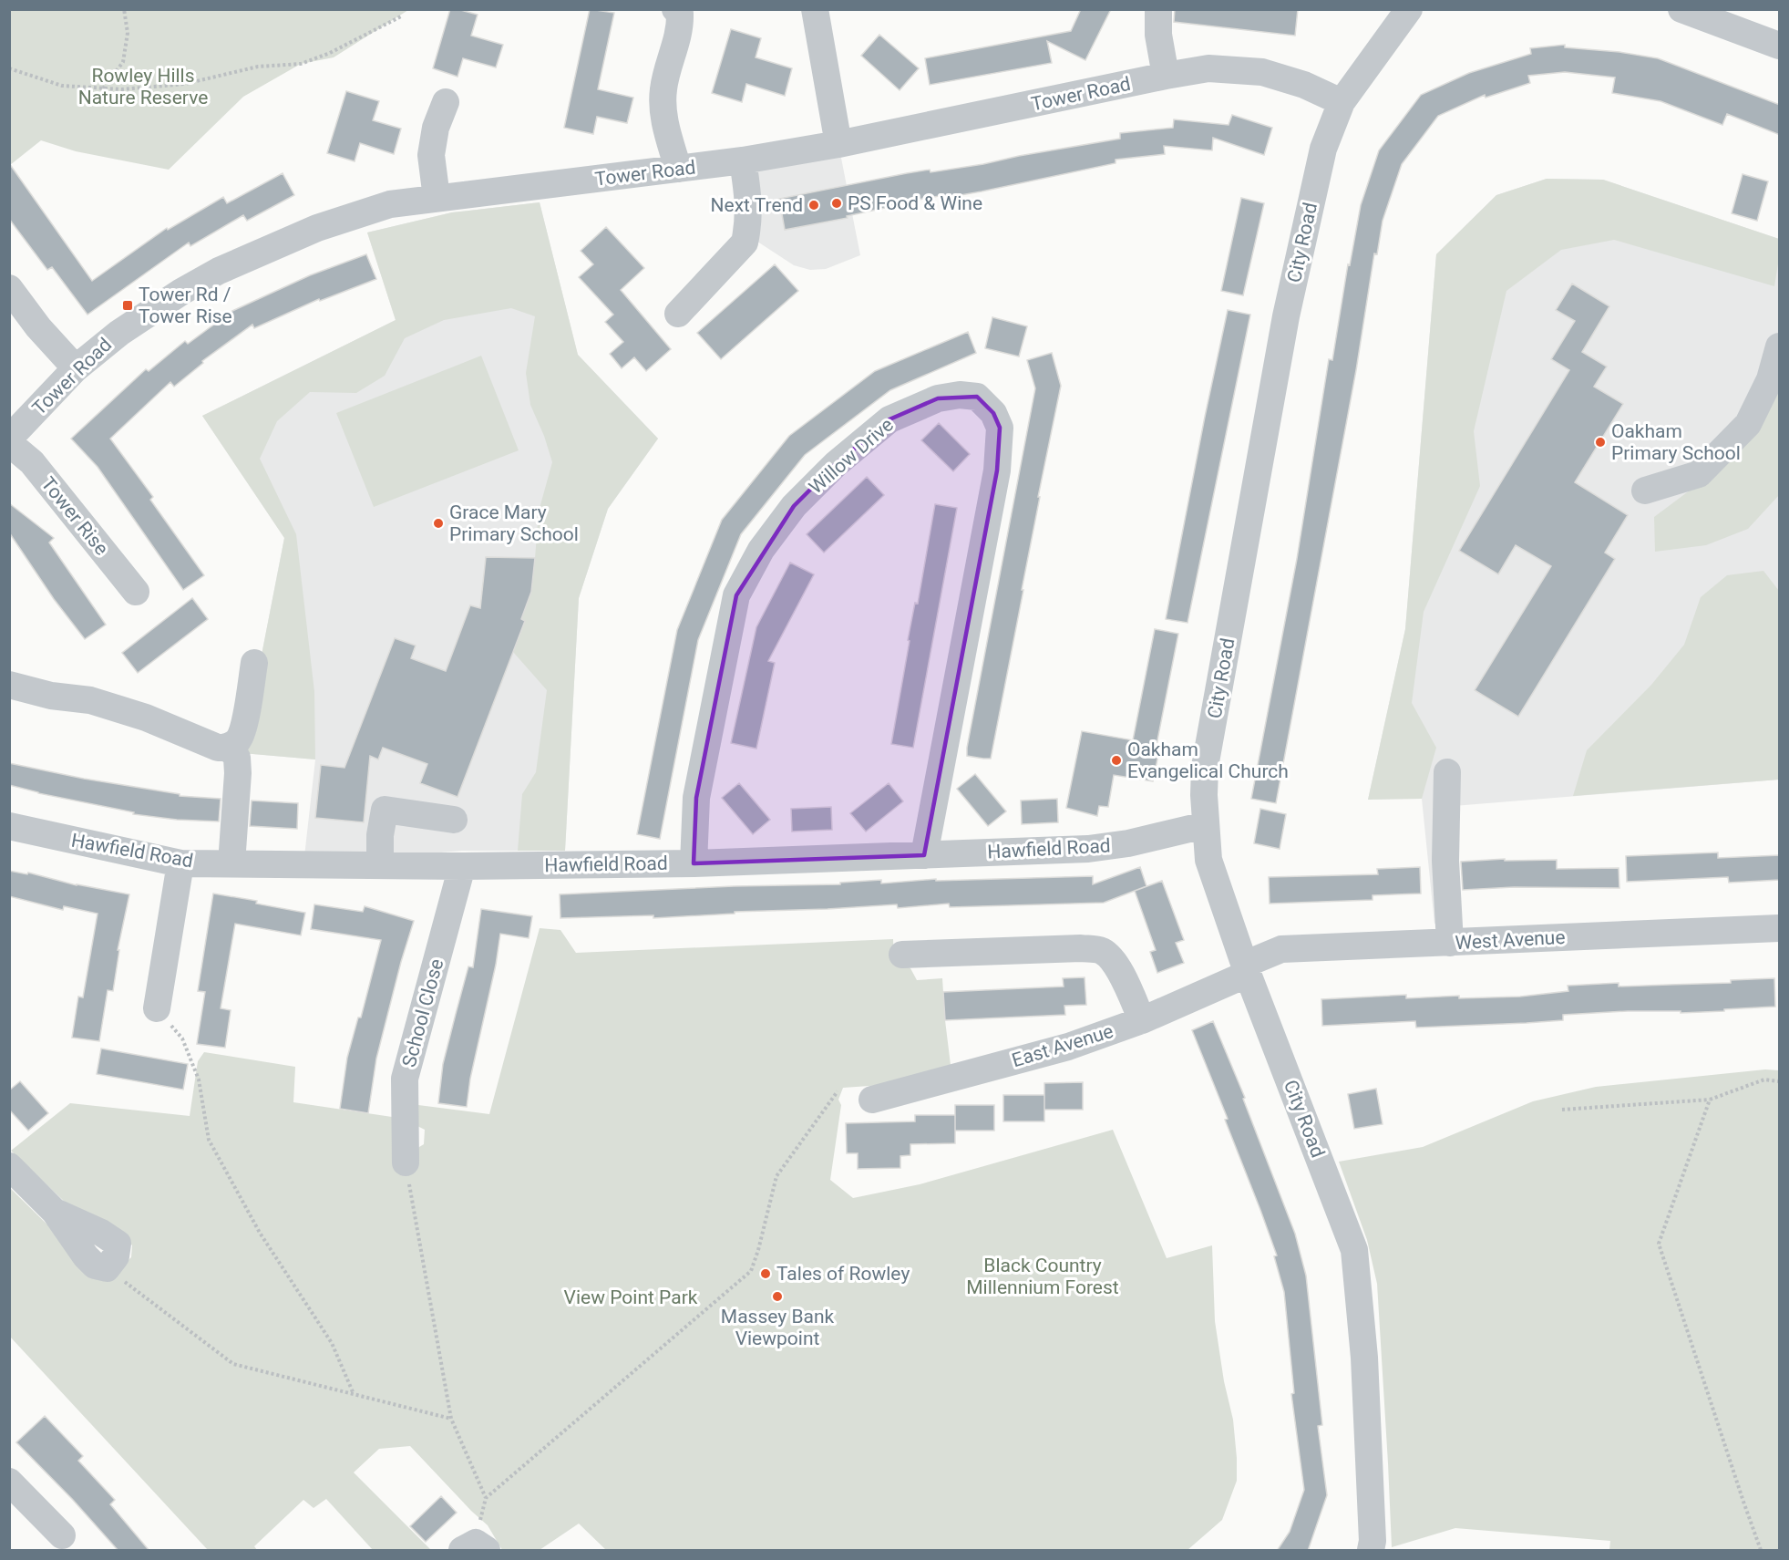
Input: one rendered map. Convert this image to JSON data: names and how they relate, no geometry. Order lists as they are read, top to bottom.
{
  "streets": {
    "street": [
      "Tower Road",
      "City Road",
      "Willow Drive",
      "Tower Rise",
      "Hawfield Road",
      "West Avenue",
      "School Close",
      "East Avenue"
    ]
  },
  "crossings": [
    ["Tower Road", "City Road"],
    ["City Road", "Hawfield Road"],
    ["City Road", "West Avenue"],
    ["City Road", "East Avenue"],
    ["Willow Drive", "Hawfield Road"],
    ["Hawfield Road", "School Close"],
    ["West Avenue", "East Avenue"]
  ],
  "parks": ["Rowley Hills Nature Reserve", "Black Country Millennium Forest", "View Point Park"],
  "places": {
    "other": [
      "PS Food & Wine",
      "Next Trend",
      "Oakham Primary School",
      "Grace Mary Primary School",
      "Oakham Evangelical Church",
      "Tales of Rowley",
      "Massey Bank Viewpoint"
    ],
    "transit": ["Tower Rd / Tower Rise"]
  }
}
